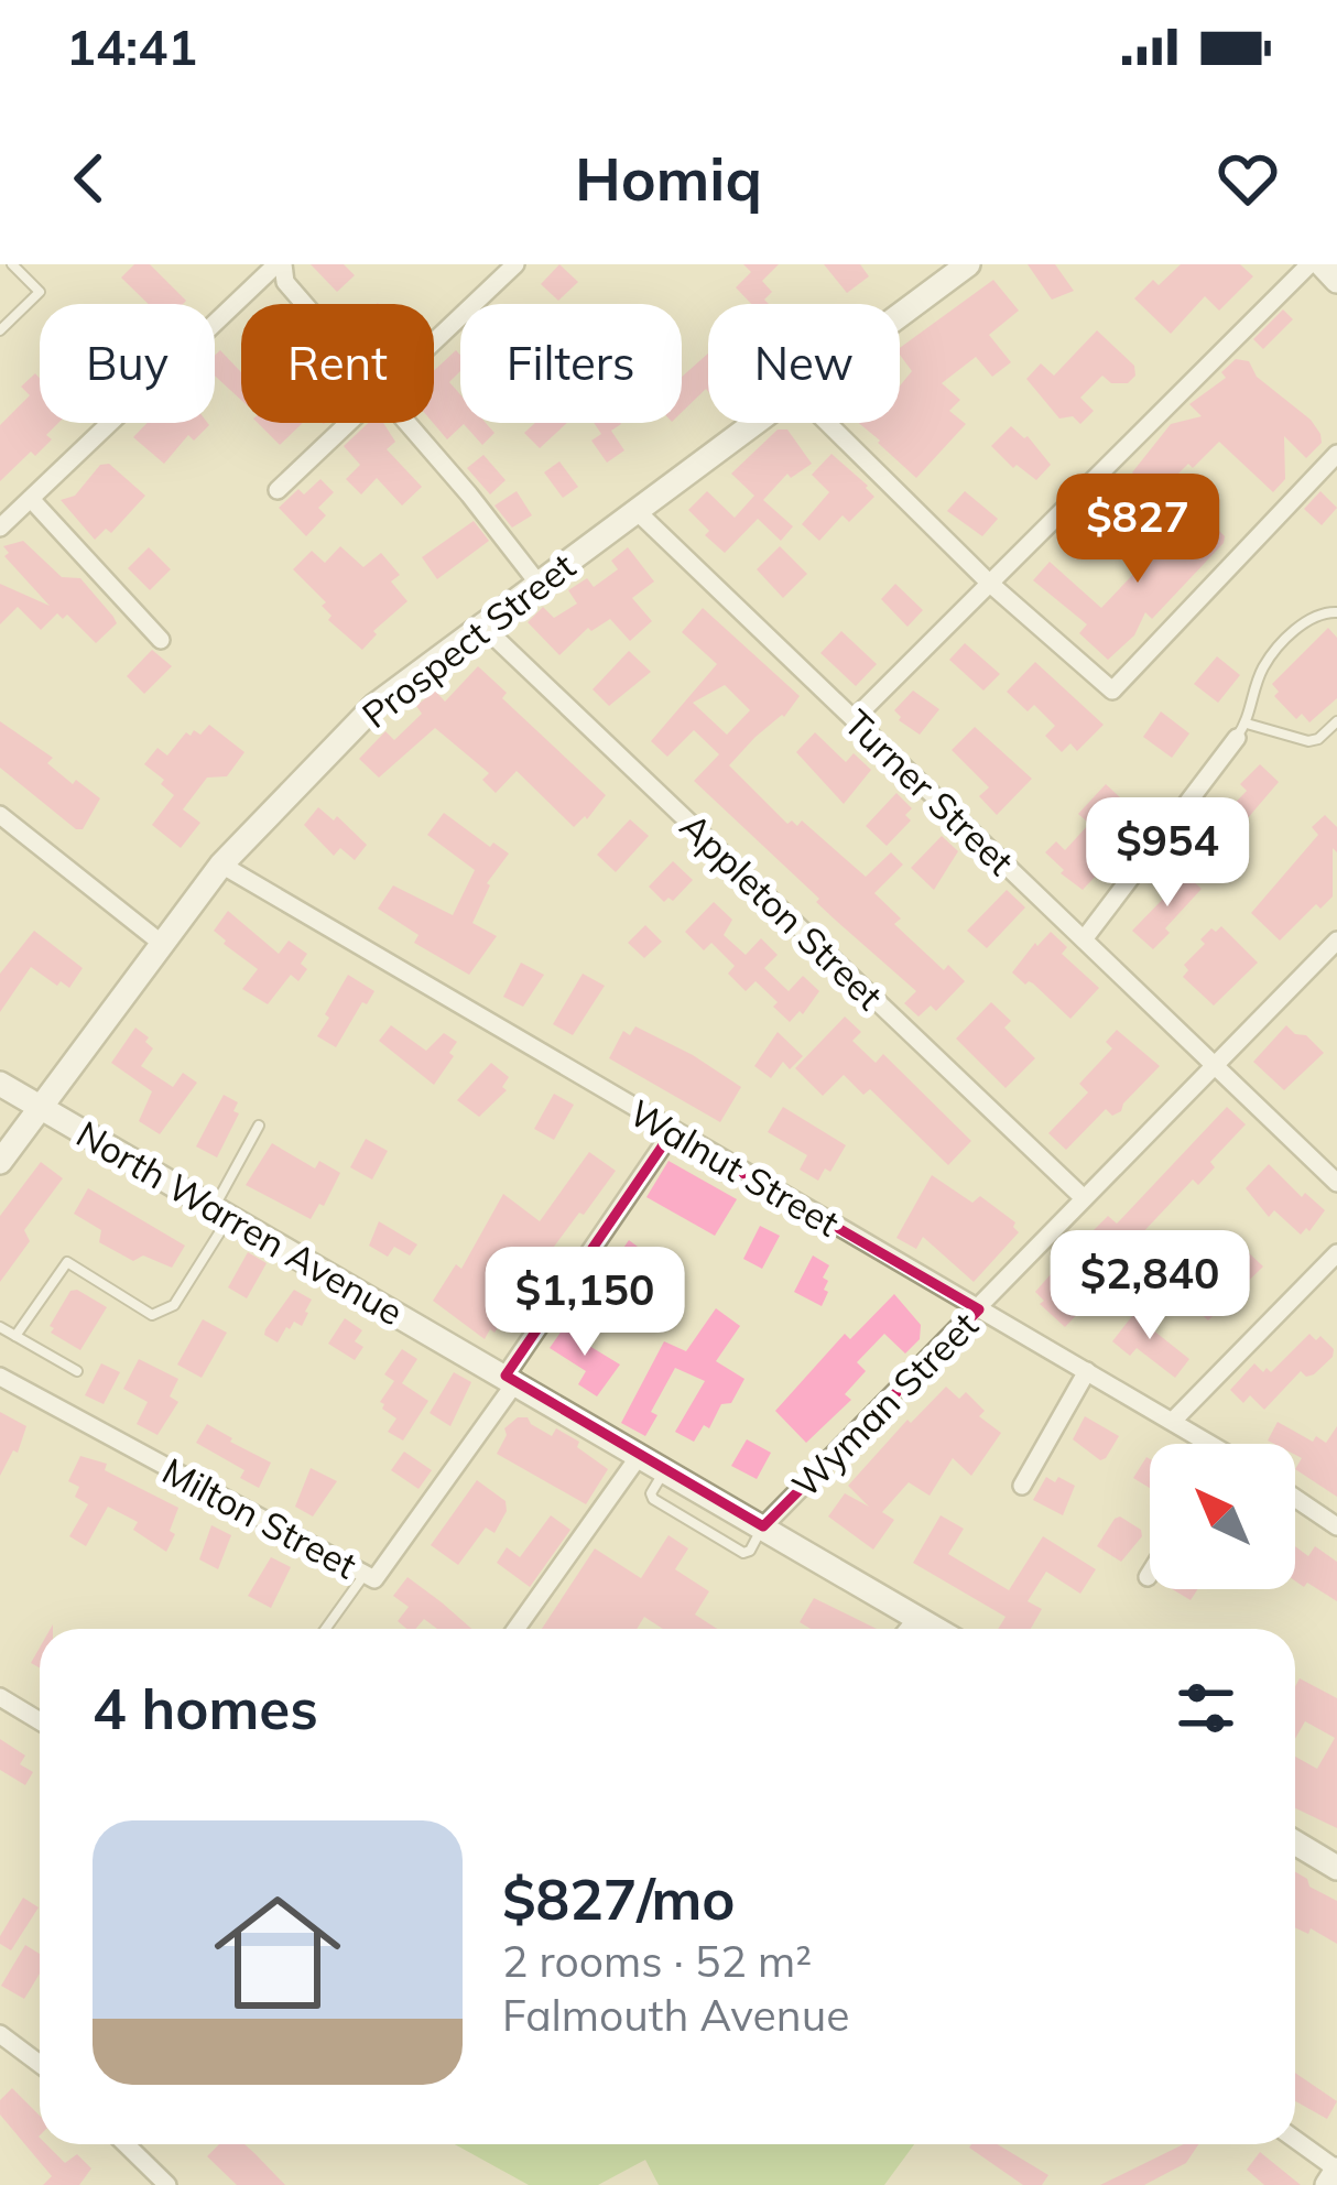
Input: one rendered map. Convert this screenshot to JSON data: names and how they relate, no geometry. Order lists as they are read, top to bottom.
{
  "streets": {
    "street": [
      "Prospect Street",
      "Turner Street",
      "Appleton Street",
      "Walnut Street",
      "North Warren Avenue",
      "Wyman Street",
      "Milton Street"
    ]
  },
  "crossings": [
    ["Prospect Street", "Turner Street"],
    ["Prospect Street", "Appleton Street"],
    ["Prospect Street", "Walnut Street"],
    ["Prospect Street", "North Warren Avenue"],
    ["Turner Street", "Wyman Street"],
    ["Appleton Street", "Wyman Street"],
    ["Walnut Street", "Wyman Street"],
    ["North Warren Avenue", "Wyman Street"],
    ["North Warren Avenue", "Milton Street"]
  ],
  "north": "top left",
  "page": {
    "status": "14:41",
    "header": "Homiq",
    "chip": [
      "Buy",
      "Rent",
      "Filters",
      "New"
    ],
    "price": [
      "$827",
      "$954",
      "$2,840",
      "$1,150"
    ],
    "heading": "4 homes",
    "list": [
      {
        "name": "$827/mo",
        "note": "2 rooms · 52 m² · Falmouth Avenue"
      }
    ]
  }
}
